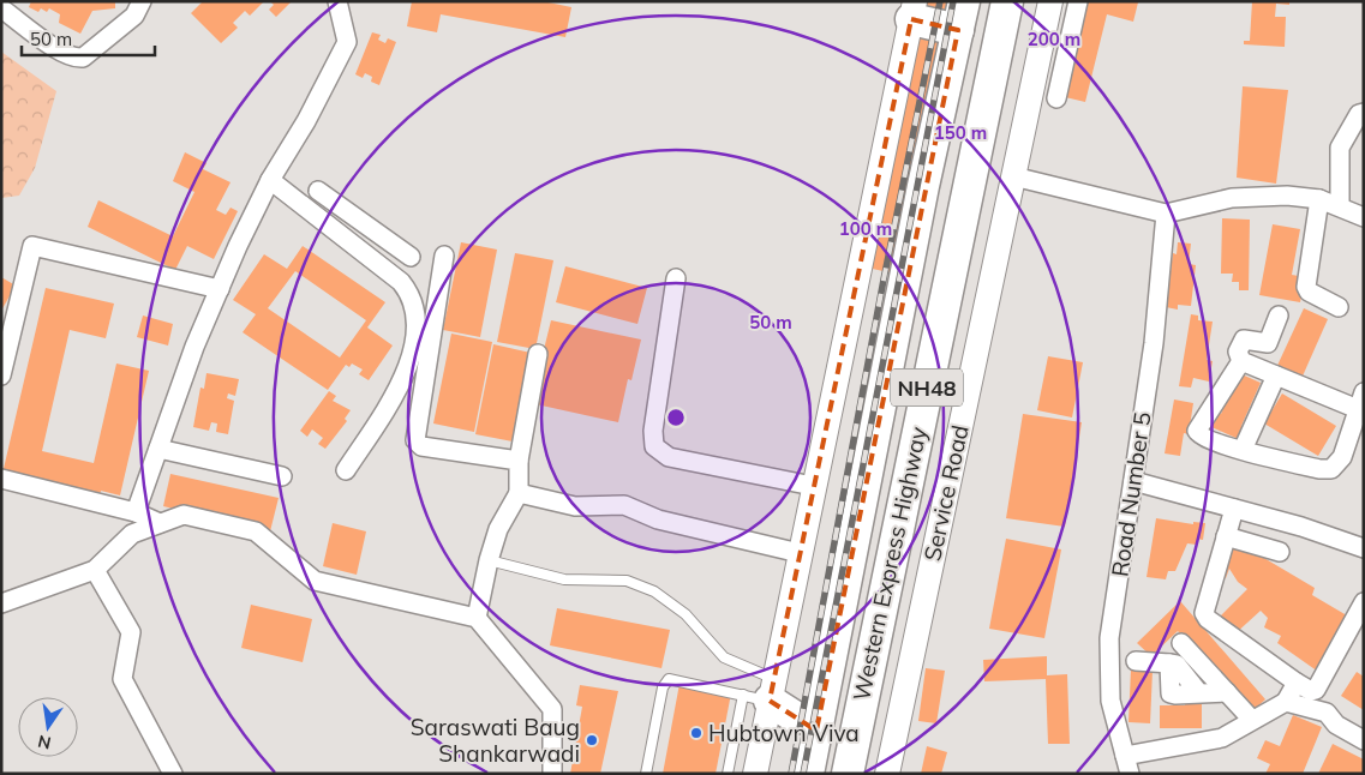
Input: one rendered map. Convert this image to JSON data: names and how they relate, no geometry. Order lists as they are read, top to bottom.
{
  "streets": {
    "highway": ["NH48", "Western Express Highway"],
    "street": ["Service Road", "Road Number 5"]
  },
  "places": ["Hubtown Viva", "Saraswati Baug Shankarwadi"],
  "scale_bar": "50 m",
  "north": "bottom",
  "rings": [
    "200 m",
    "150 m",
    "100 m",
    "50 m"
  ]
}
